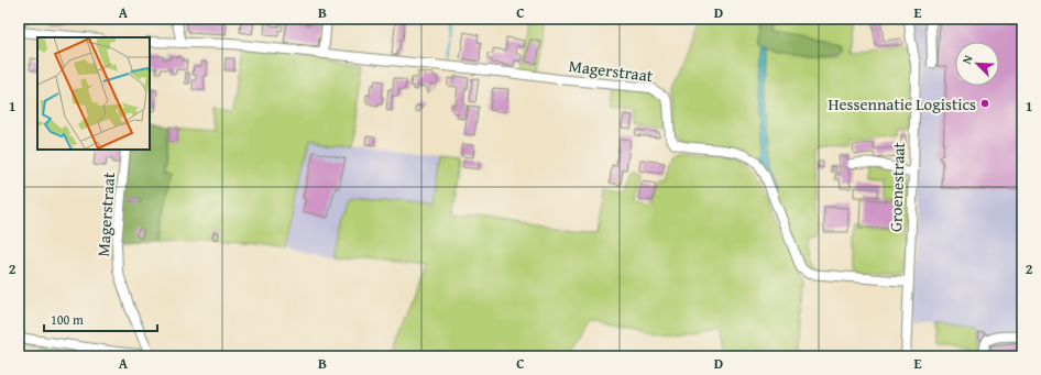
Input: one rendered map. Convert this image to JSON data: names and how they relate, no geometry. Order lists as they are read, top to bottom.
{
  "streets": {
    "street": ["Magerstraat", "Groenestraat"]
  },
  "crossings": [
    ["Magerstraat", "Groenestraat"]
  ],
  "places": ["Hessennatie Logistics"],
  "scale_bar": "100 m",
  "north": "top left",
  "grid": {
    "columns": [
      "A",
      "B",
      "C",
      "D",
      "E"
    ],
    "rows": ["1", "2"]
  }
}
